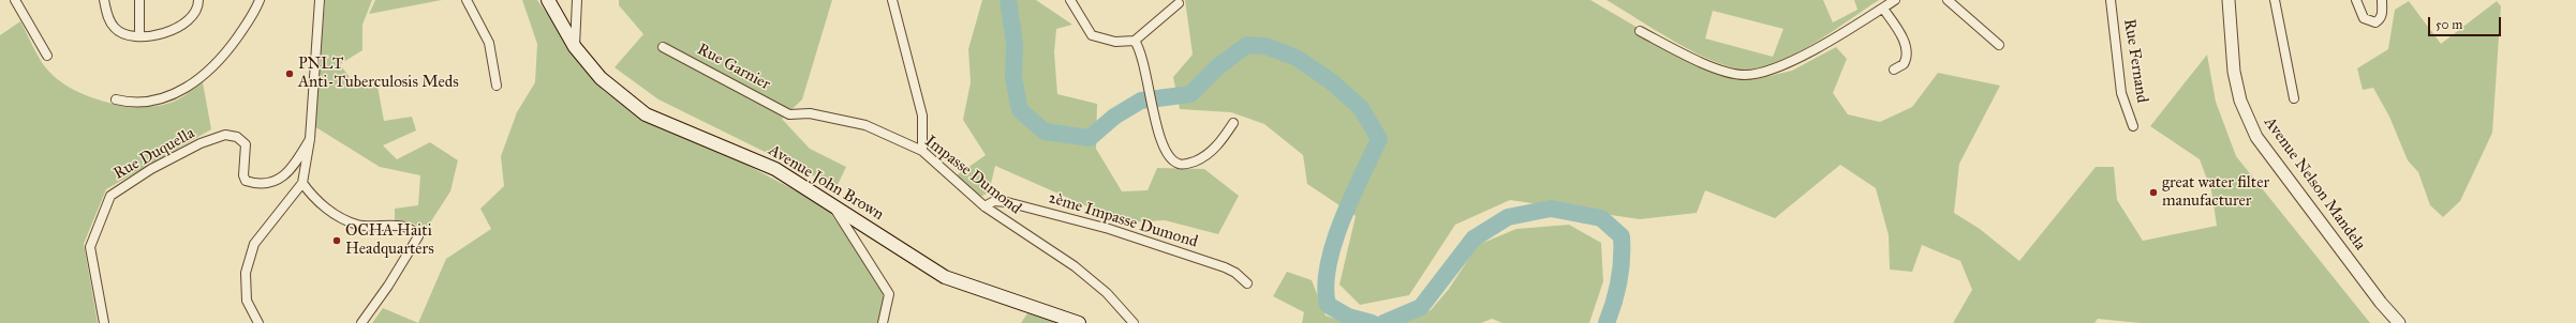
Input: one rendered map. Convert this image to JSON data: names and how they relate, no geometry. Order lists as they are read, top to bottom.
{
  "streets": {
    "main road": ["Avenue John Brown"],
    "street": [
      "Rue Fernand",
      "Rue Garnier",
      "Rue Duquella",
      "Impasse Dumond",
      "Avenue Nelson Mandela",
      "2ème Impasse Dumond"
    ]
  },
  "crossings": [
    ["Rue Garnier", "Impasse Dumond"],
    ["Impasse Dumond", "2ème Impasse Dumond"]
  ],
  "places": ["PNLT Anti-Tuberculosis Meds", "great water filter manufacturer", "OCHA Haiti Headquarters"],
  "scale_bar": "50 m"
}
